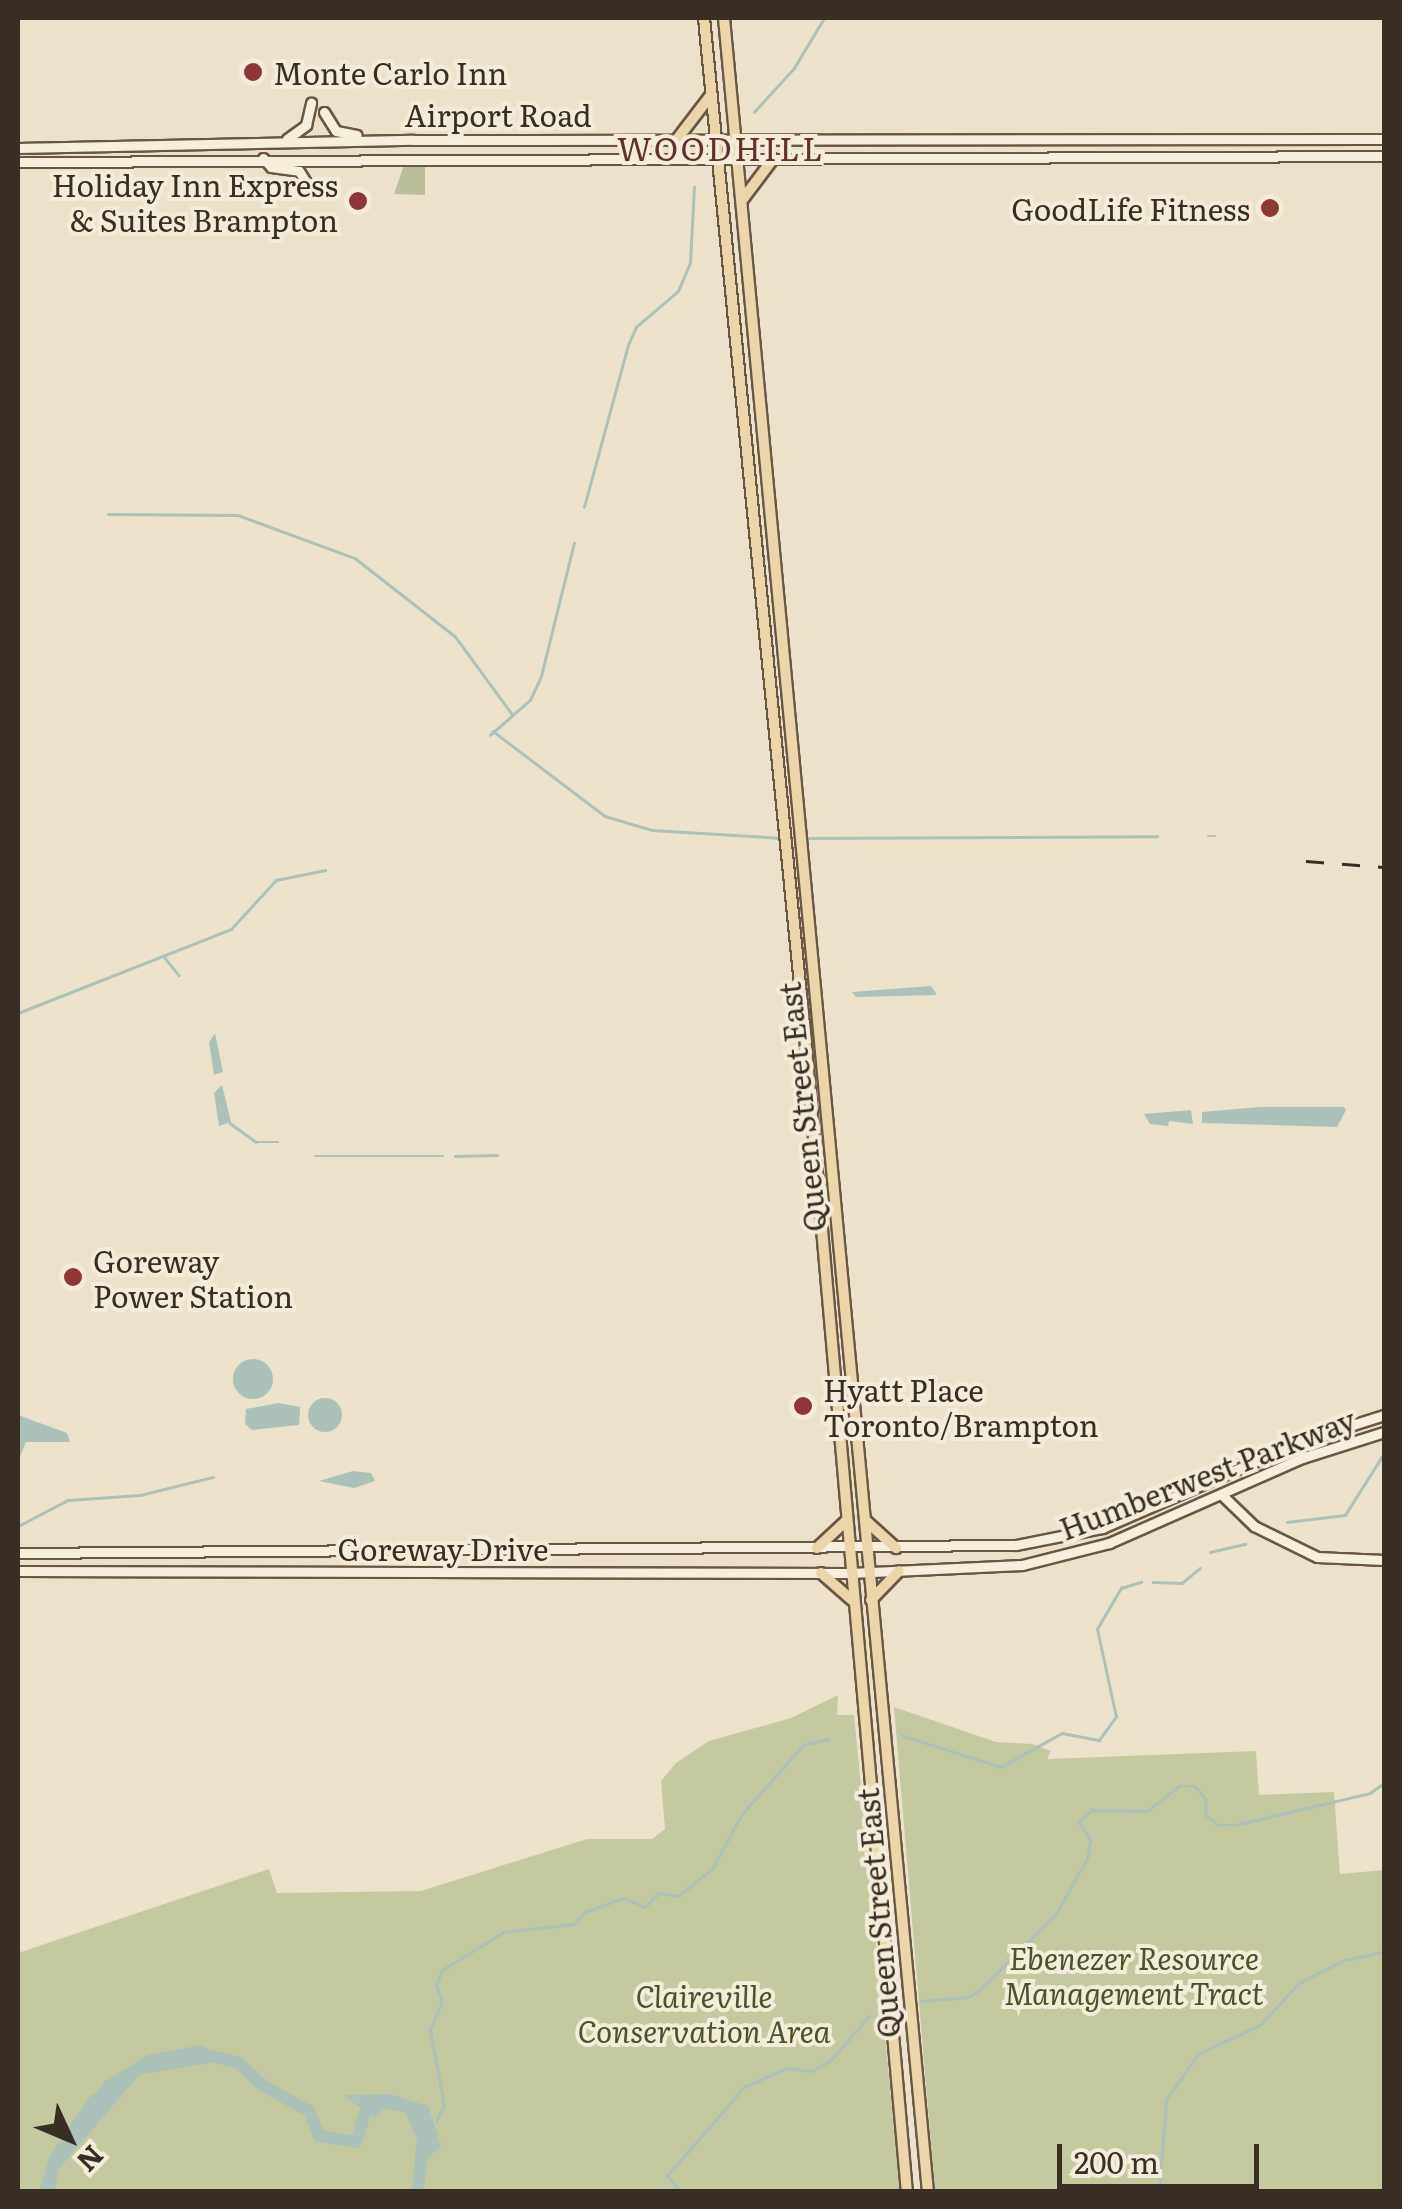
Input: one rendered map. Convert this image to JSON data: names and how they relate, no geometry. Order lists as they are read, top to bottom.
{
  "streets": {
    "main road": [
      "Airport Road",
      "Queen Street East",
      "Humberwest Parkway",
      "Goreway Drive"
    ]
  },
  "crossings": [
    ["Airport Road", "Queen Street East"],
    ["Queen Street East", "Humberwest Parkway"],
    ["Queen Street East", "Goreway Drive"],
    ["Humberwest Parkway", "Goreway Drive"]
  ],
  "districts": ["WOODHILL"],
  "parks": ["Ebenezer Resource Management Tract", "Claireville Conservation Area"],
  "places": [
    "Monte Carlo Inn",
    "Holiday Inn Express & Suites Brampton",
    "GoodLife Fitness",
    "Goreway Power Station",
    "Hyatt Place Toronto/Brampton"
  ],
  "scale_bar": "200 m",
  "north": "bottom right"
}
